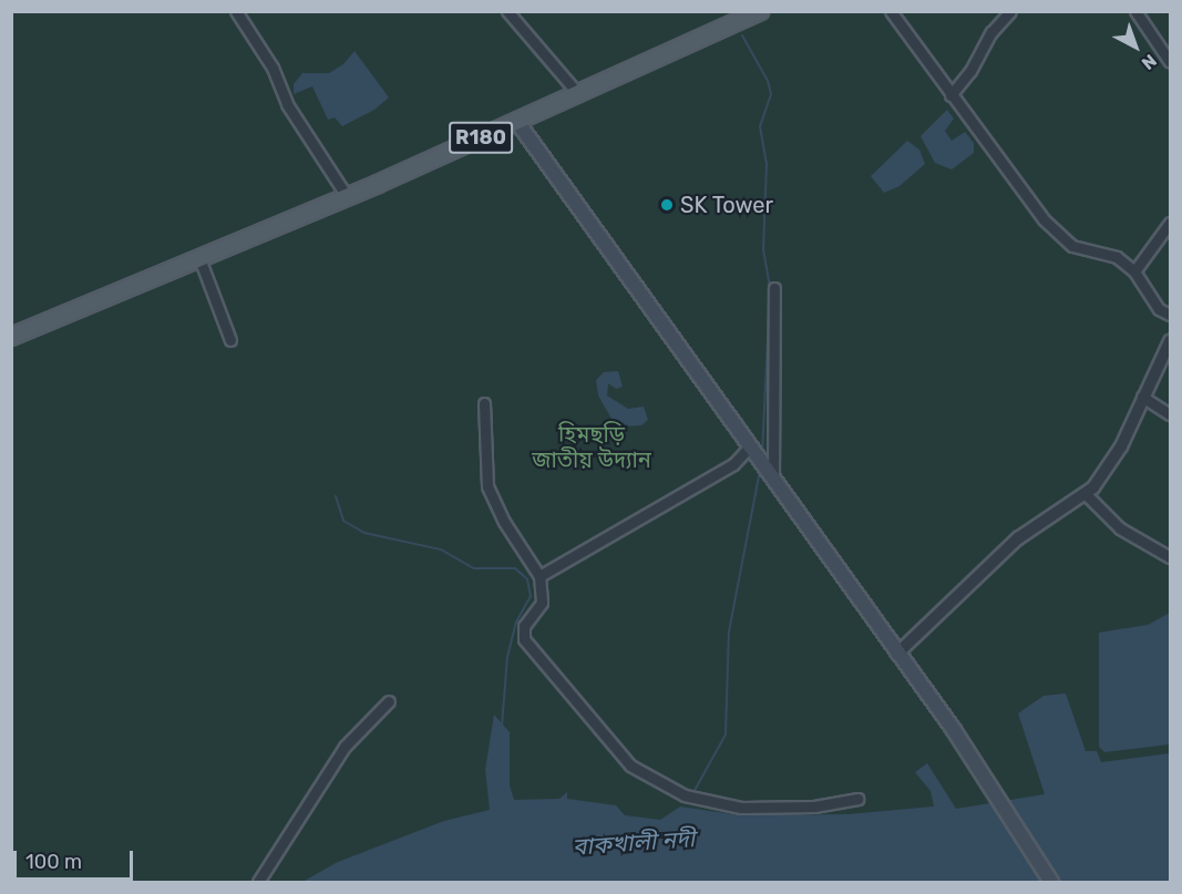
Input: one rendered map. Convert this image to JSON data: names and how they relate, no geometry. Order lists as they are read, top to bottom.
{
  "streets": {
    "main road": ["R180"]
  },
  "water": ["বাকখালী নদী"],
  "parks": ["হিমছড়ি জাতীয় উদ্যান"],
  "places": ["SK Tower"],
  "scale_bar": "100 m",
  "north": "bottom right"
}
